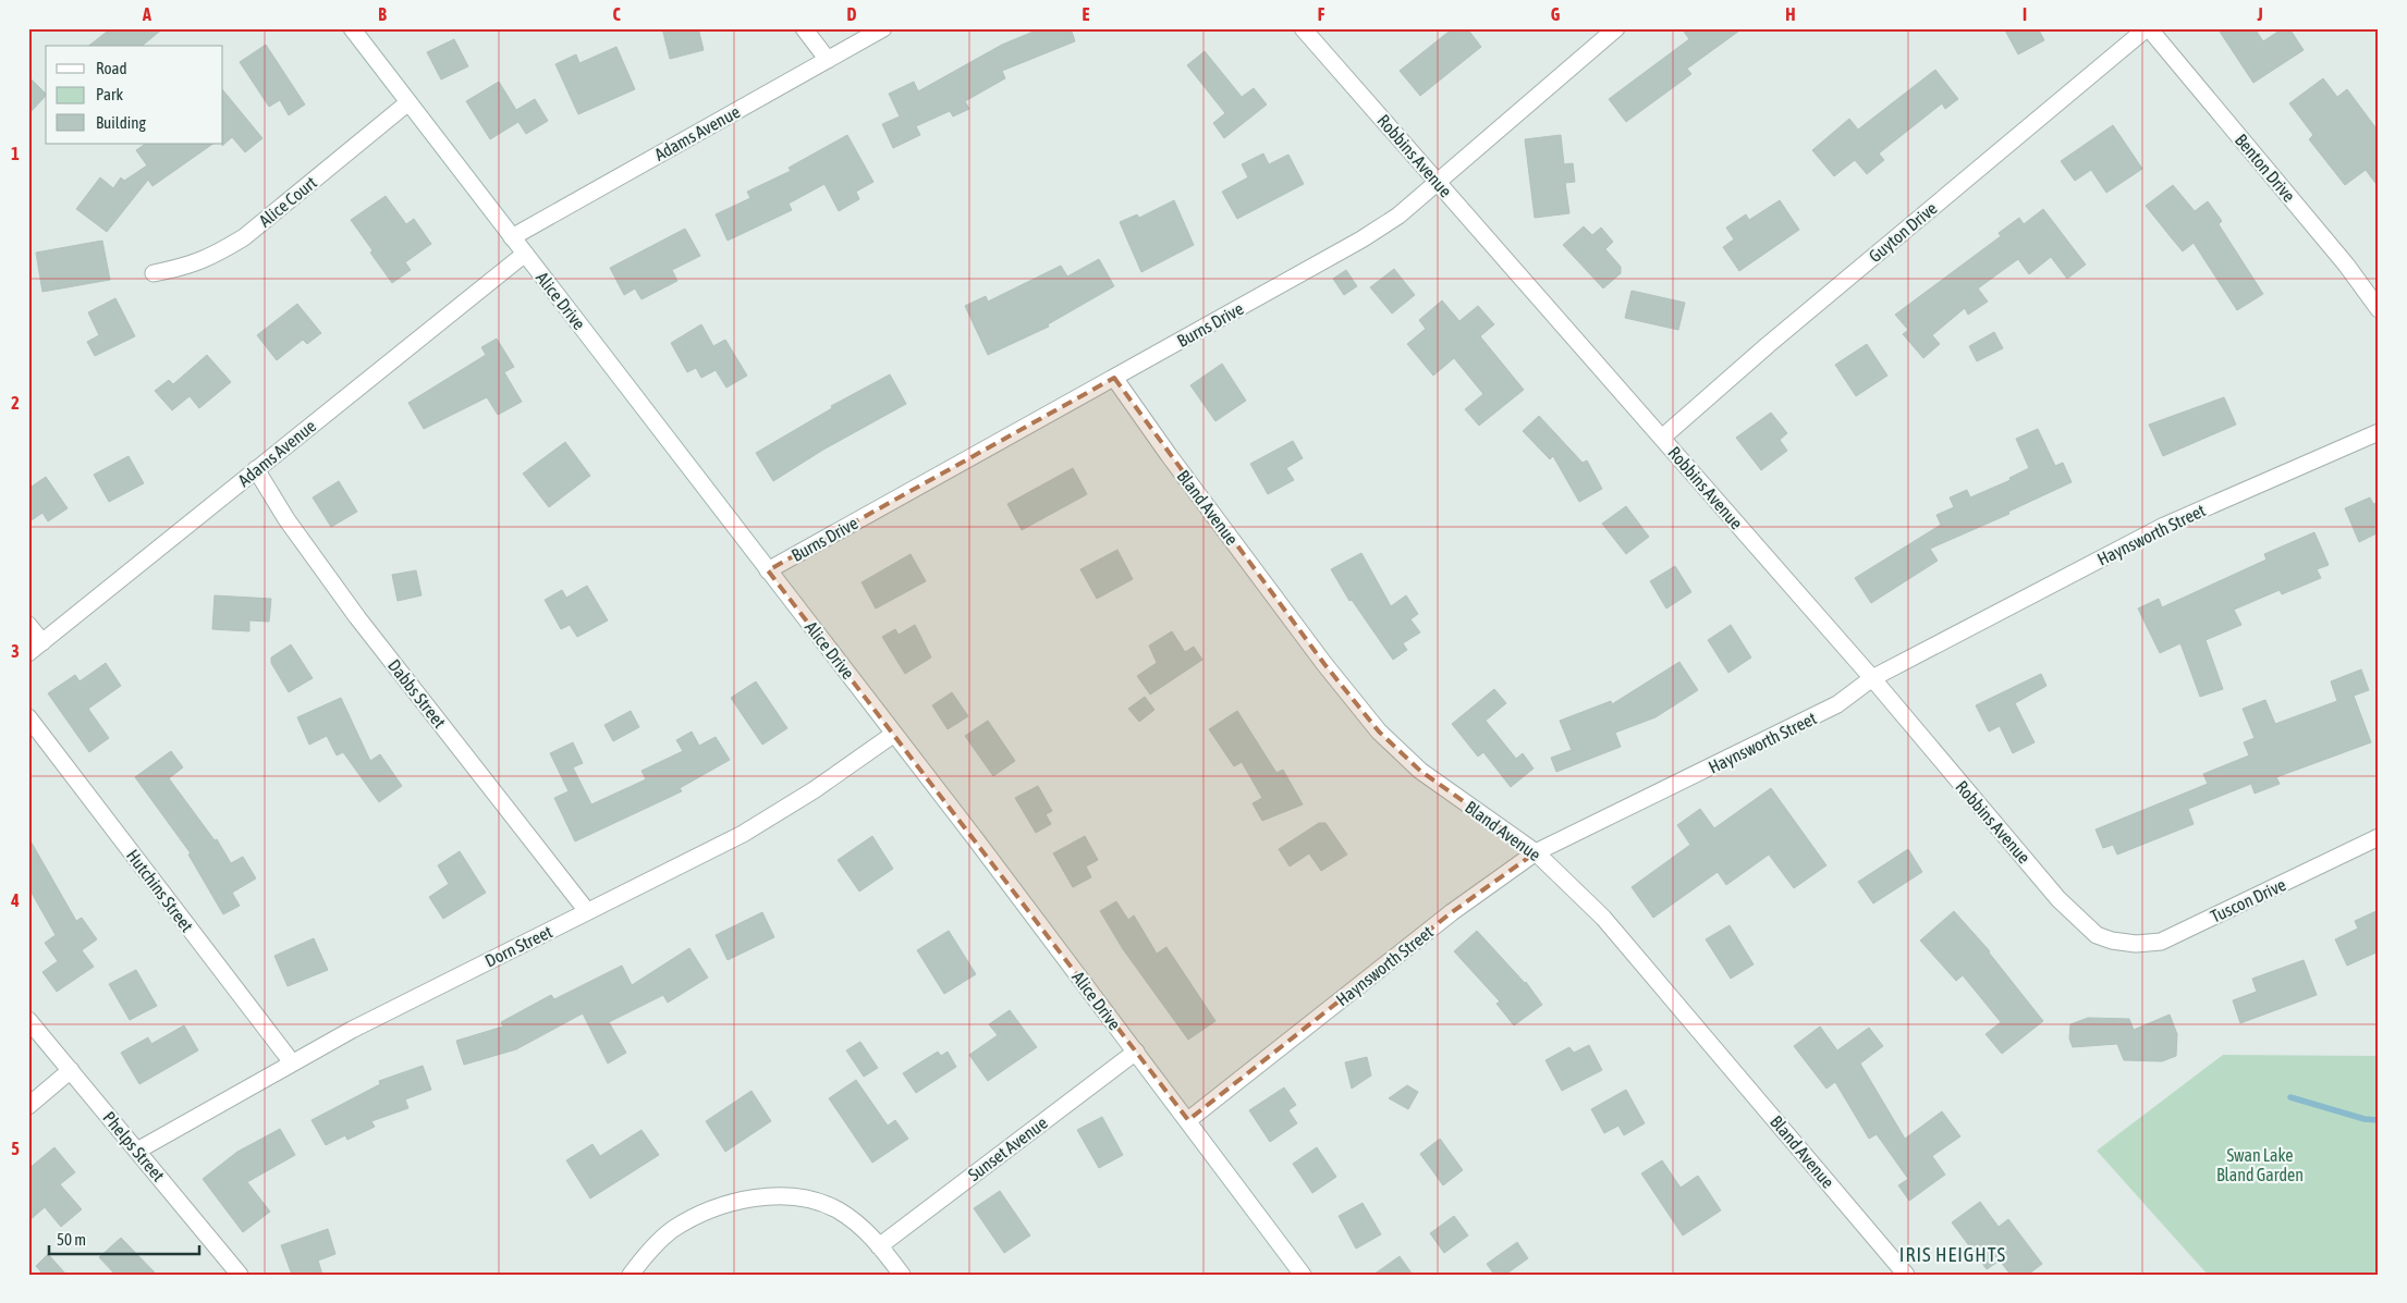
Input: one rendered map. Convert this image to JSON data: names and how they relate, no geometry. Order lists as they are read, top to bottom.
{
  "streets": {
    "street": [
      "Adams Avenue",
      "Robbins Avenue",
      "Benton Drive",
      "Alice Court",
      "Guyton Drive",
      "Alice Drive",
      "Burns Drive",
      "Bland Avenue",
      "Haynsworth Street",
      "Dabbs Street",
      "Hutchins Street",
      "Tuscon Drive",
      "Dorn Street",
      "Phelps Street",
      "Sunset Avenue"
    ]
  },
  "crossings": [
    ["Adams Avenue", "Alice Drive"],
    ["Adams Avenue", "Dabbs Street"],
    ["Robbins Avenue", "Guyton Drive"],
    ["Robbins Avenue", "Burns Drive"],
    ["Robbins Avenue", "Haynsworth Street"],
    ["Robbins Avenue", "Tuscon Drive"],
    ["Benton Drive", "Guyton Drive"],
    ["Alice Court", "Alice Drive"],
    ["Alice Drive", "Burns Drive"],
    ["Alice Drive", "Haynsworth Street"],
    ["Alice Drive", "Dorn Street"],
    ["Alice Drive", "Sunset Avenue"],
    ["Burns Drive", "Bland Avenue"],
    ["Bland Avenue", "Haynsworth Street"],
    ["Dabbs Street", "Dorn Street"],
    ["Hutchins Street", "Dorn Street"],
    ["Dorn Street", "Phelps Street"]
  ],
  "districts": ["IRIS HEIGHTS"],
  "parks": ["Swan Lake Bland Garden"],
  "legend": ["Road", "Park", "Building"],
  "scale_bar": "50 m",
  "grid": {
    "columns": [
      "A",
      "B",
      "C",
      "D",
      "E",
      "F",
      "G",
      "H",
      "I",
      "J"
    ],
    "rows": [
      "1",
      "2",
      "3",
      "4",
      "5"
    ]
  }
}
